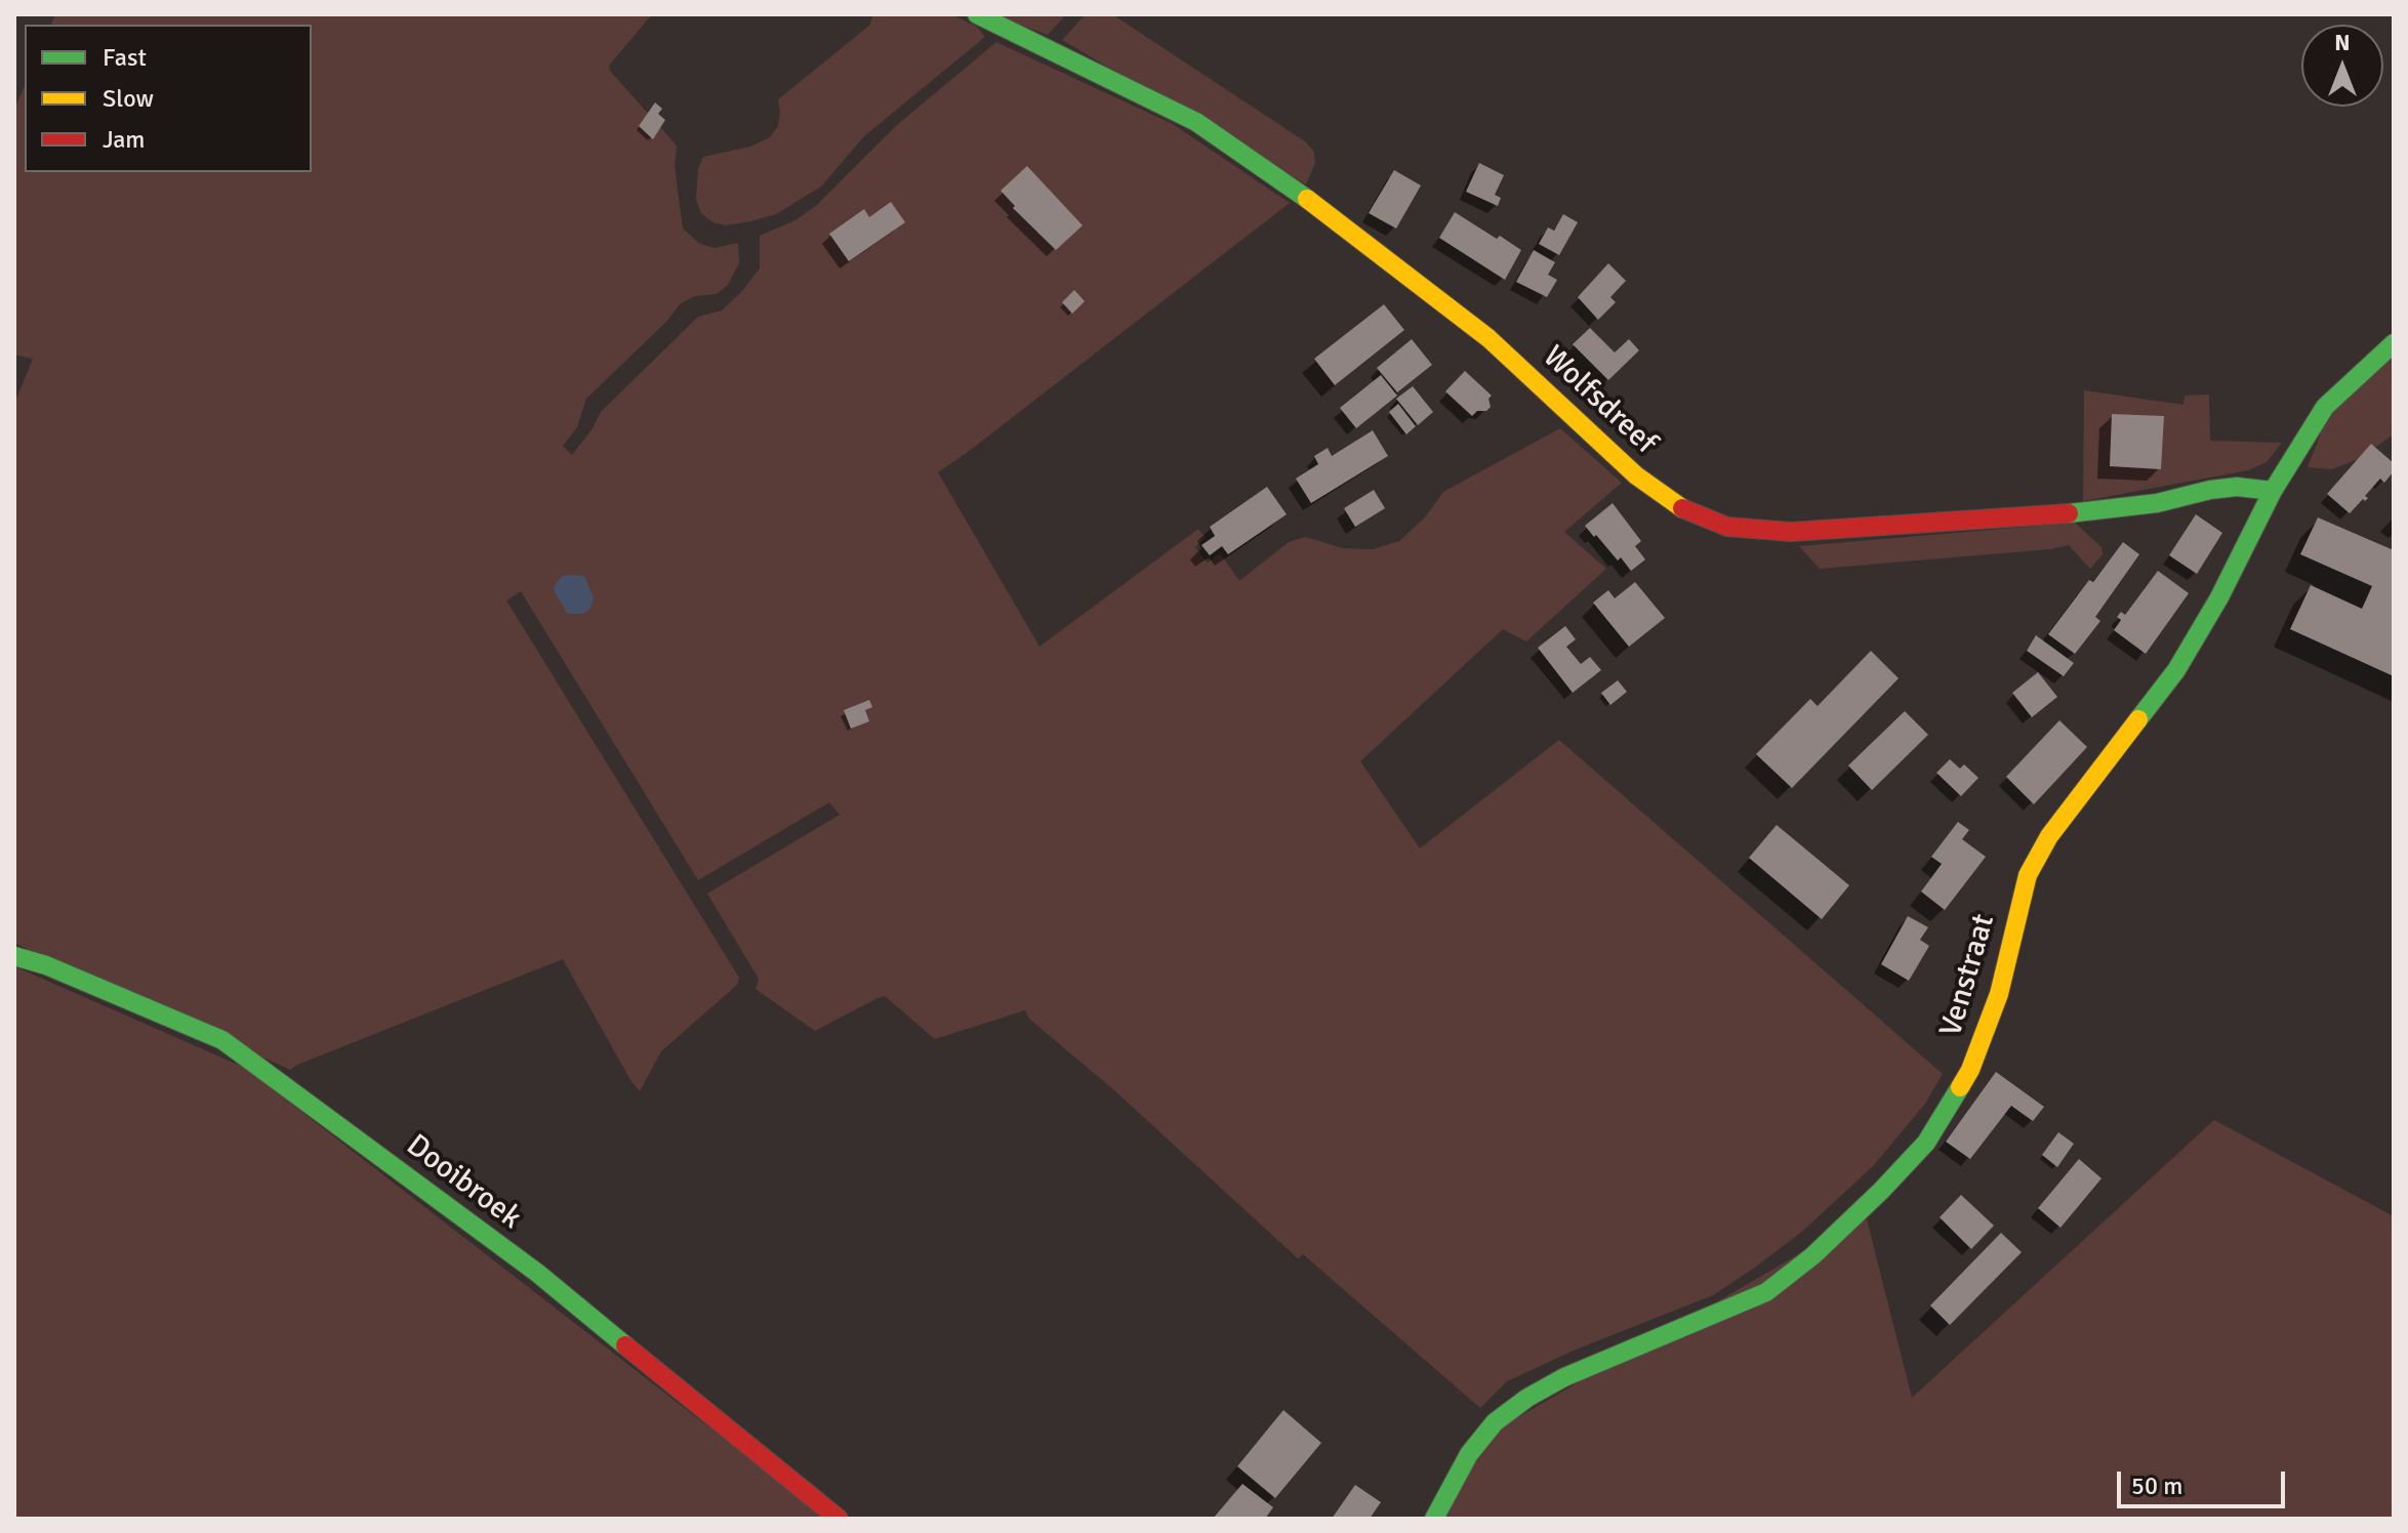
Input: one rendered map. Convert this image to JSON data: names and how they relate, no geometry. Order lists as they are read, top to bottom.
{
  "streets": {
    "street": ["Wolfsdreef", "Venstraat", "Dooibroek"]
  },
  "crossings": [
    ["Wolfsdreef", "Venstraat"]
  ],
  "legend": ["Fast", "Slow", "Jam"],
  "scale_bar": "50 m",
  "north": "top"
}
